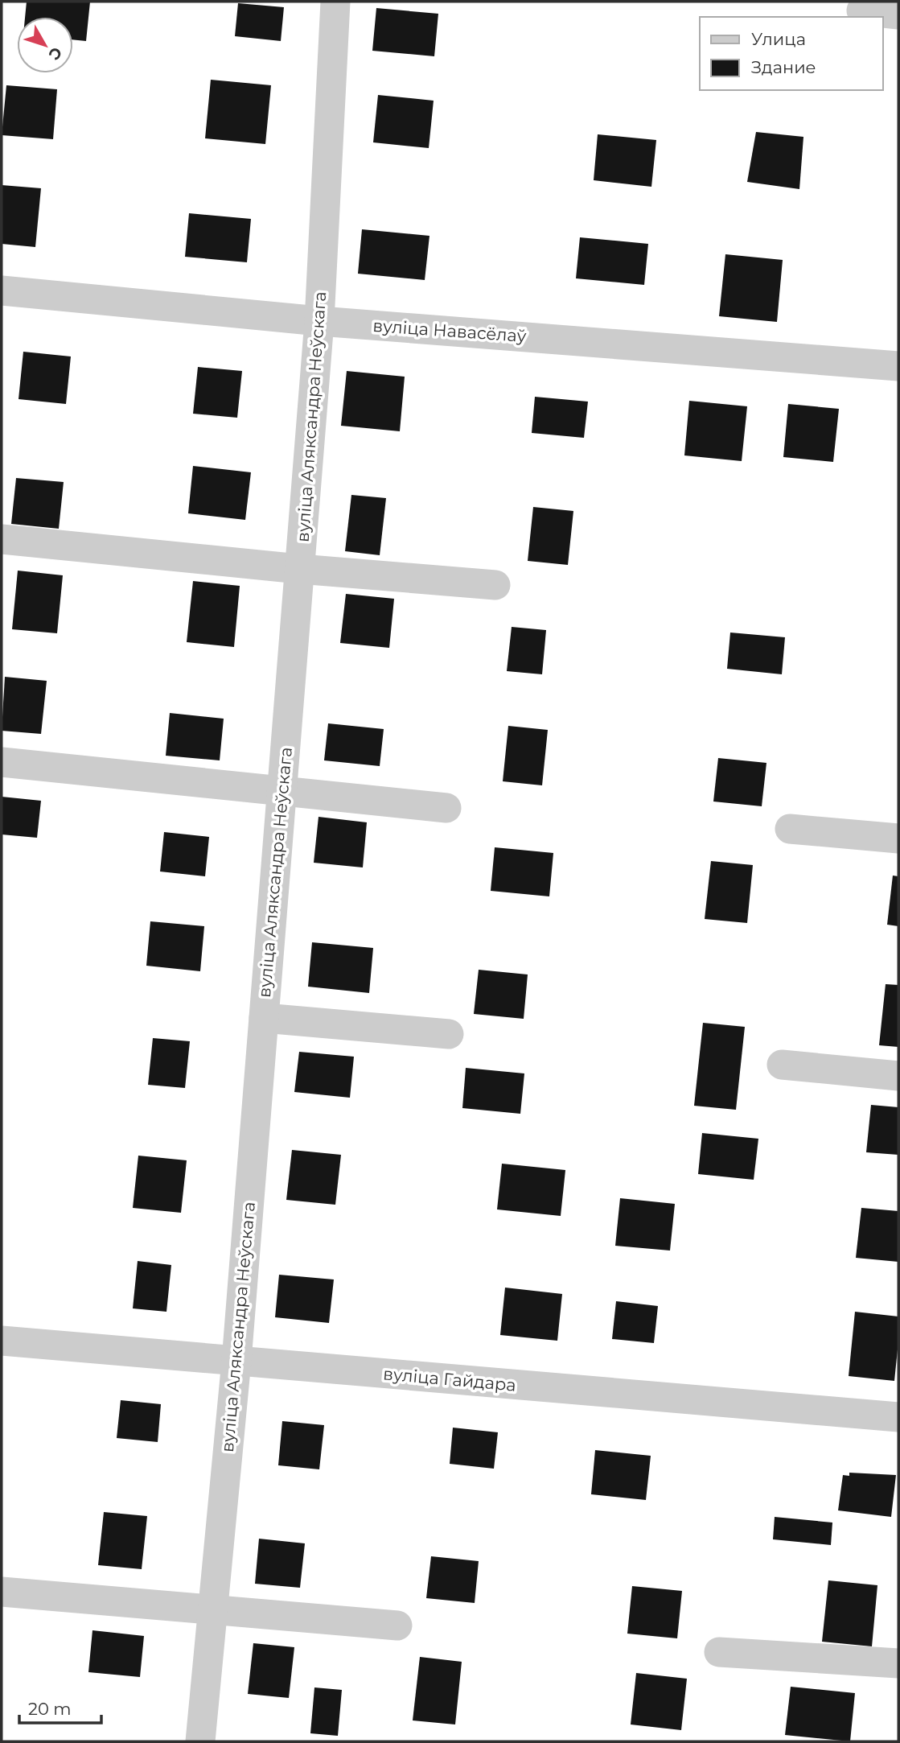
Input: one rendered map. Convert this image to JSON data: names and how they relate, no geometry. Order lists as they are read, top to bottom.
{
  "streets": {
    "street": ["вуліца Навасёлаў", "вуліца Аляксандра Неўскага", "вуліца Гайдара"]
  },
  "crossings": [
    ["вуліца Навасёлаў", "вуліца Аляксандра Неўскага"],
    ["вуліца Аляксандра Неўскага", "вуліца Гайдара"]
  ],
  "legend": ["Улица", "Здание"],
  "scale_bar": "20 m",
  "north": "bottom right"
}
